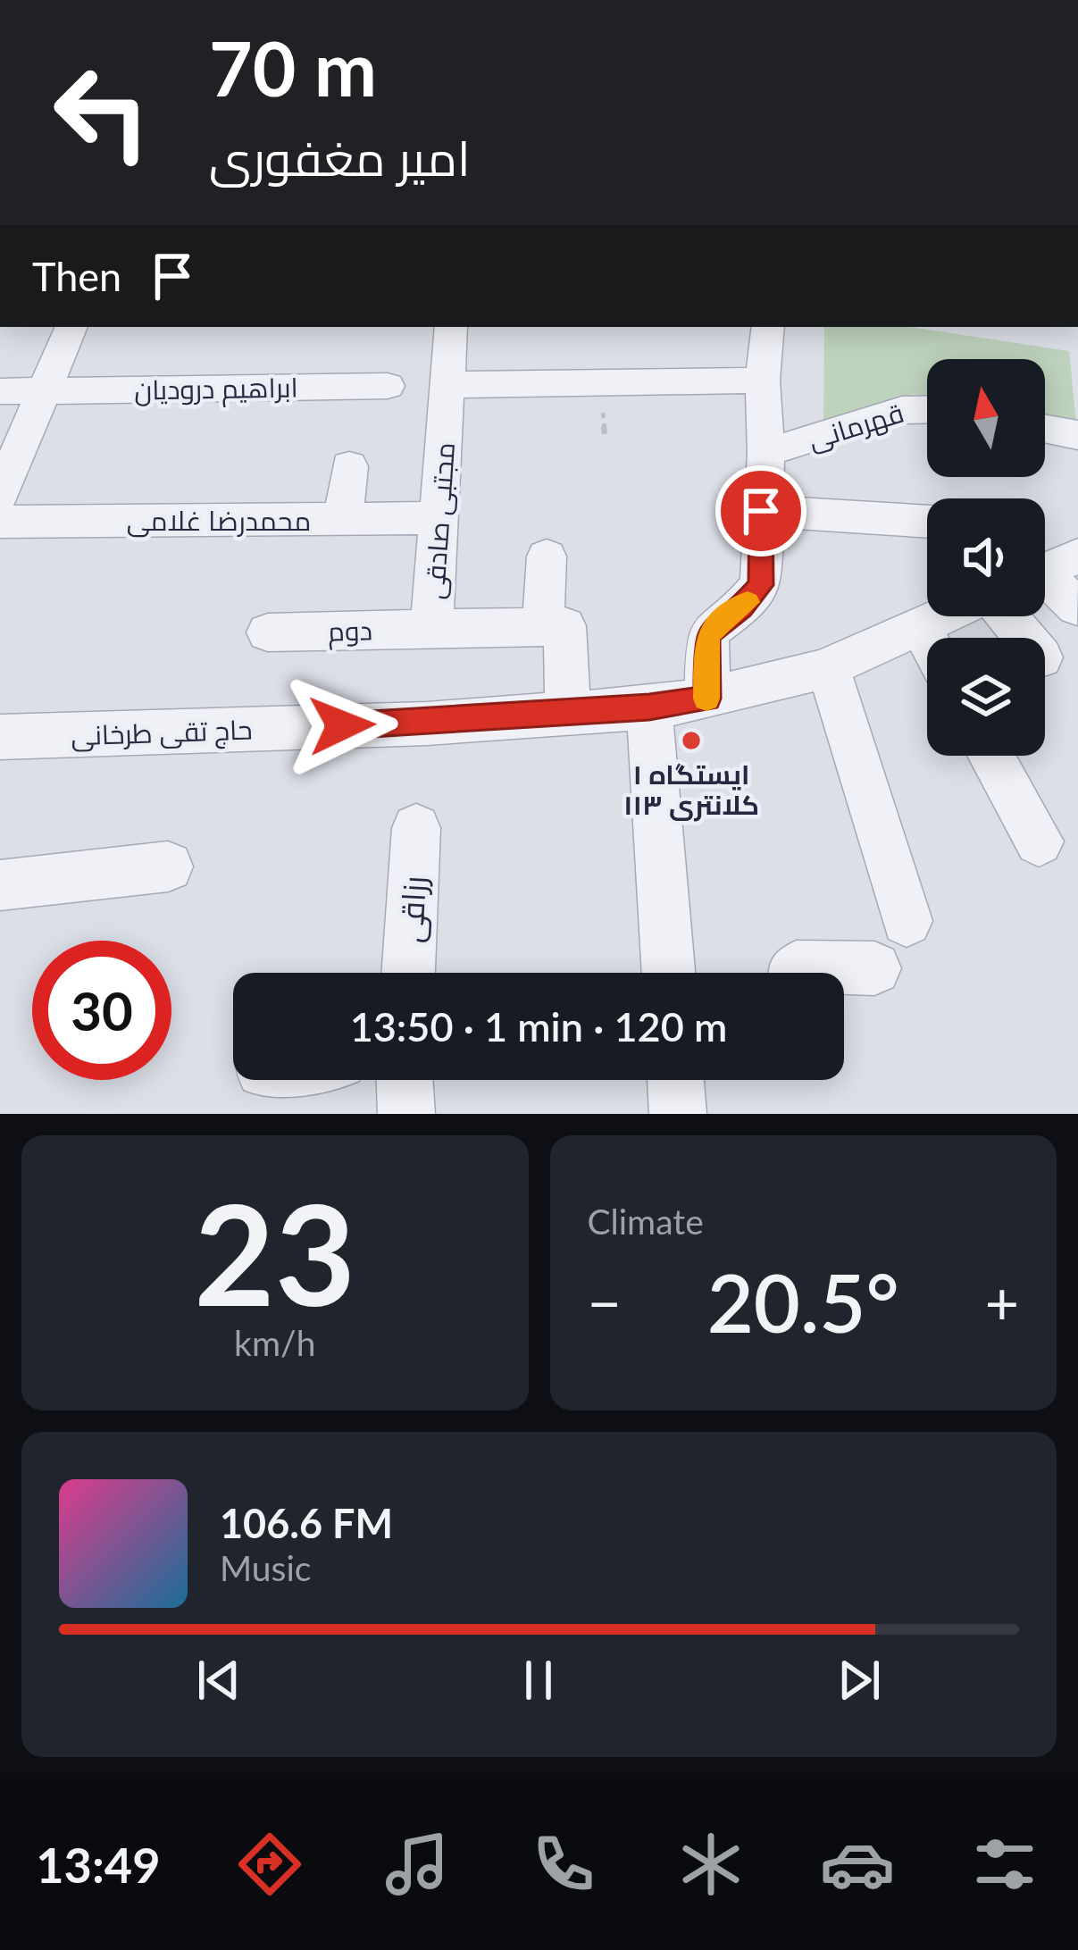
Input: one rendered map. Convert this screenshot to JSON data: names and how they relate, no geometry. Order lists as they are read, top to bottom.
{
  "streets": {
    "street": [
      "ابراهیم درودیان",
      "قهرمانی",
      "محمدرضا غلامی",
      "مجتبی صادقی",
      "دوم",
      "حاج تقی طرخانی",
      "رزاقی"
    ]
  },
  "crossings": [
    ["محمدرضا غلامی", "مجتبی صادقی"],
    ["مجتبی صادقی", "دوم"]
  ],
  "places": ["ایستگاه ۱ کلانتری ۱۱۳"],
  "north": "top",
  "page": {
    "turn": ["70 m", "امیر مغفوری"],
    "then": "Then",
    "limit": "30",
    "trip": "13:50 · 1 min · 120 m",
    "tile": [
      ["23", "km/h"],
      "Climate"
    ],
    "heat": ["−", "20.5°", "+"],
    "song": ["106.6 FM", "Music"],
    "tabs": "13:49"
  }
}
